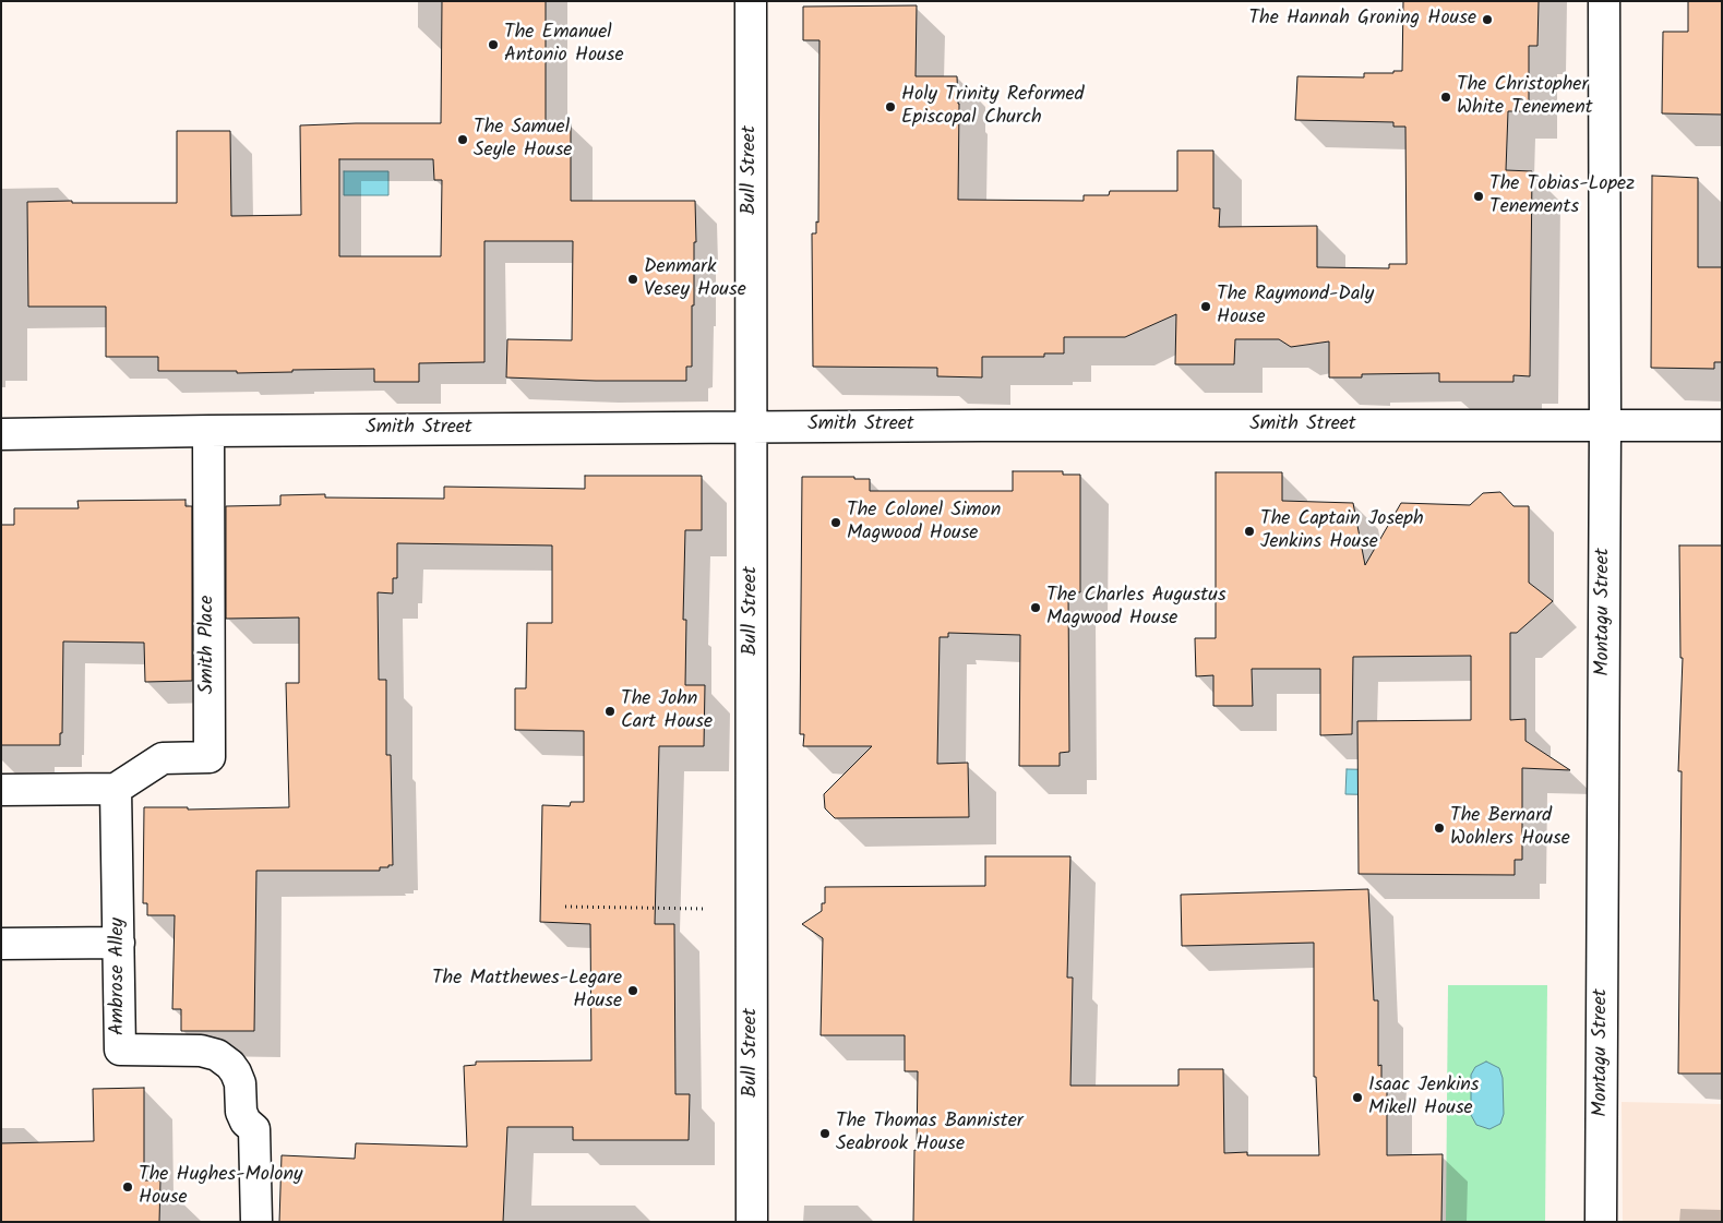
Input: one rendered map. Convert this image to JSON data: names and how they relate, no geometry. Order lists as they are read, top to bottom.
{
  "streets": {
    "street": [
      "Bull Street",
      "Smith Street",
      "Montagu Street",
      "Smith Place",
      "Ambrose Alley"
    ]
  },
  "crossings": [
    ["Bull Street", "Smith Street"],
    ["Smith Street", "Montagu Street"],
    ["Smith Street", "Smith Place"],
    ["Smith Place", "Ambrose Alley"]
  ],
  "places": [
    "The Hannah Groning House",
    "The Emanuel Antonio House",
    "The Christopher White Tenement",
    "Holy Trinity Reformed Episcopal Church",
    "The Samuel Seyle House",
    "The Tobias-Lopez Tenements",
    "Denmark Vesey House",
    "The Raymond-Daly House",
    "The Colonel Simon Magwood House",
    "The Captain Joseph Jenkins House",
    "The Charles Augustus Magwood House",
    "The John Cart House",
    "The Bernard Wohlers House",
    "The Matthewes-Legare House",
    "Isaac Jenkins Mikell House",
    "The Thomas Bannister Seabrook House",
    "The Hughes-Molony House"
  ]
}
